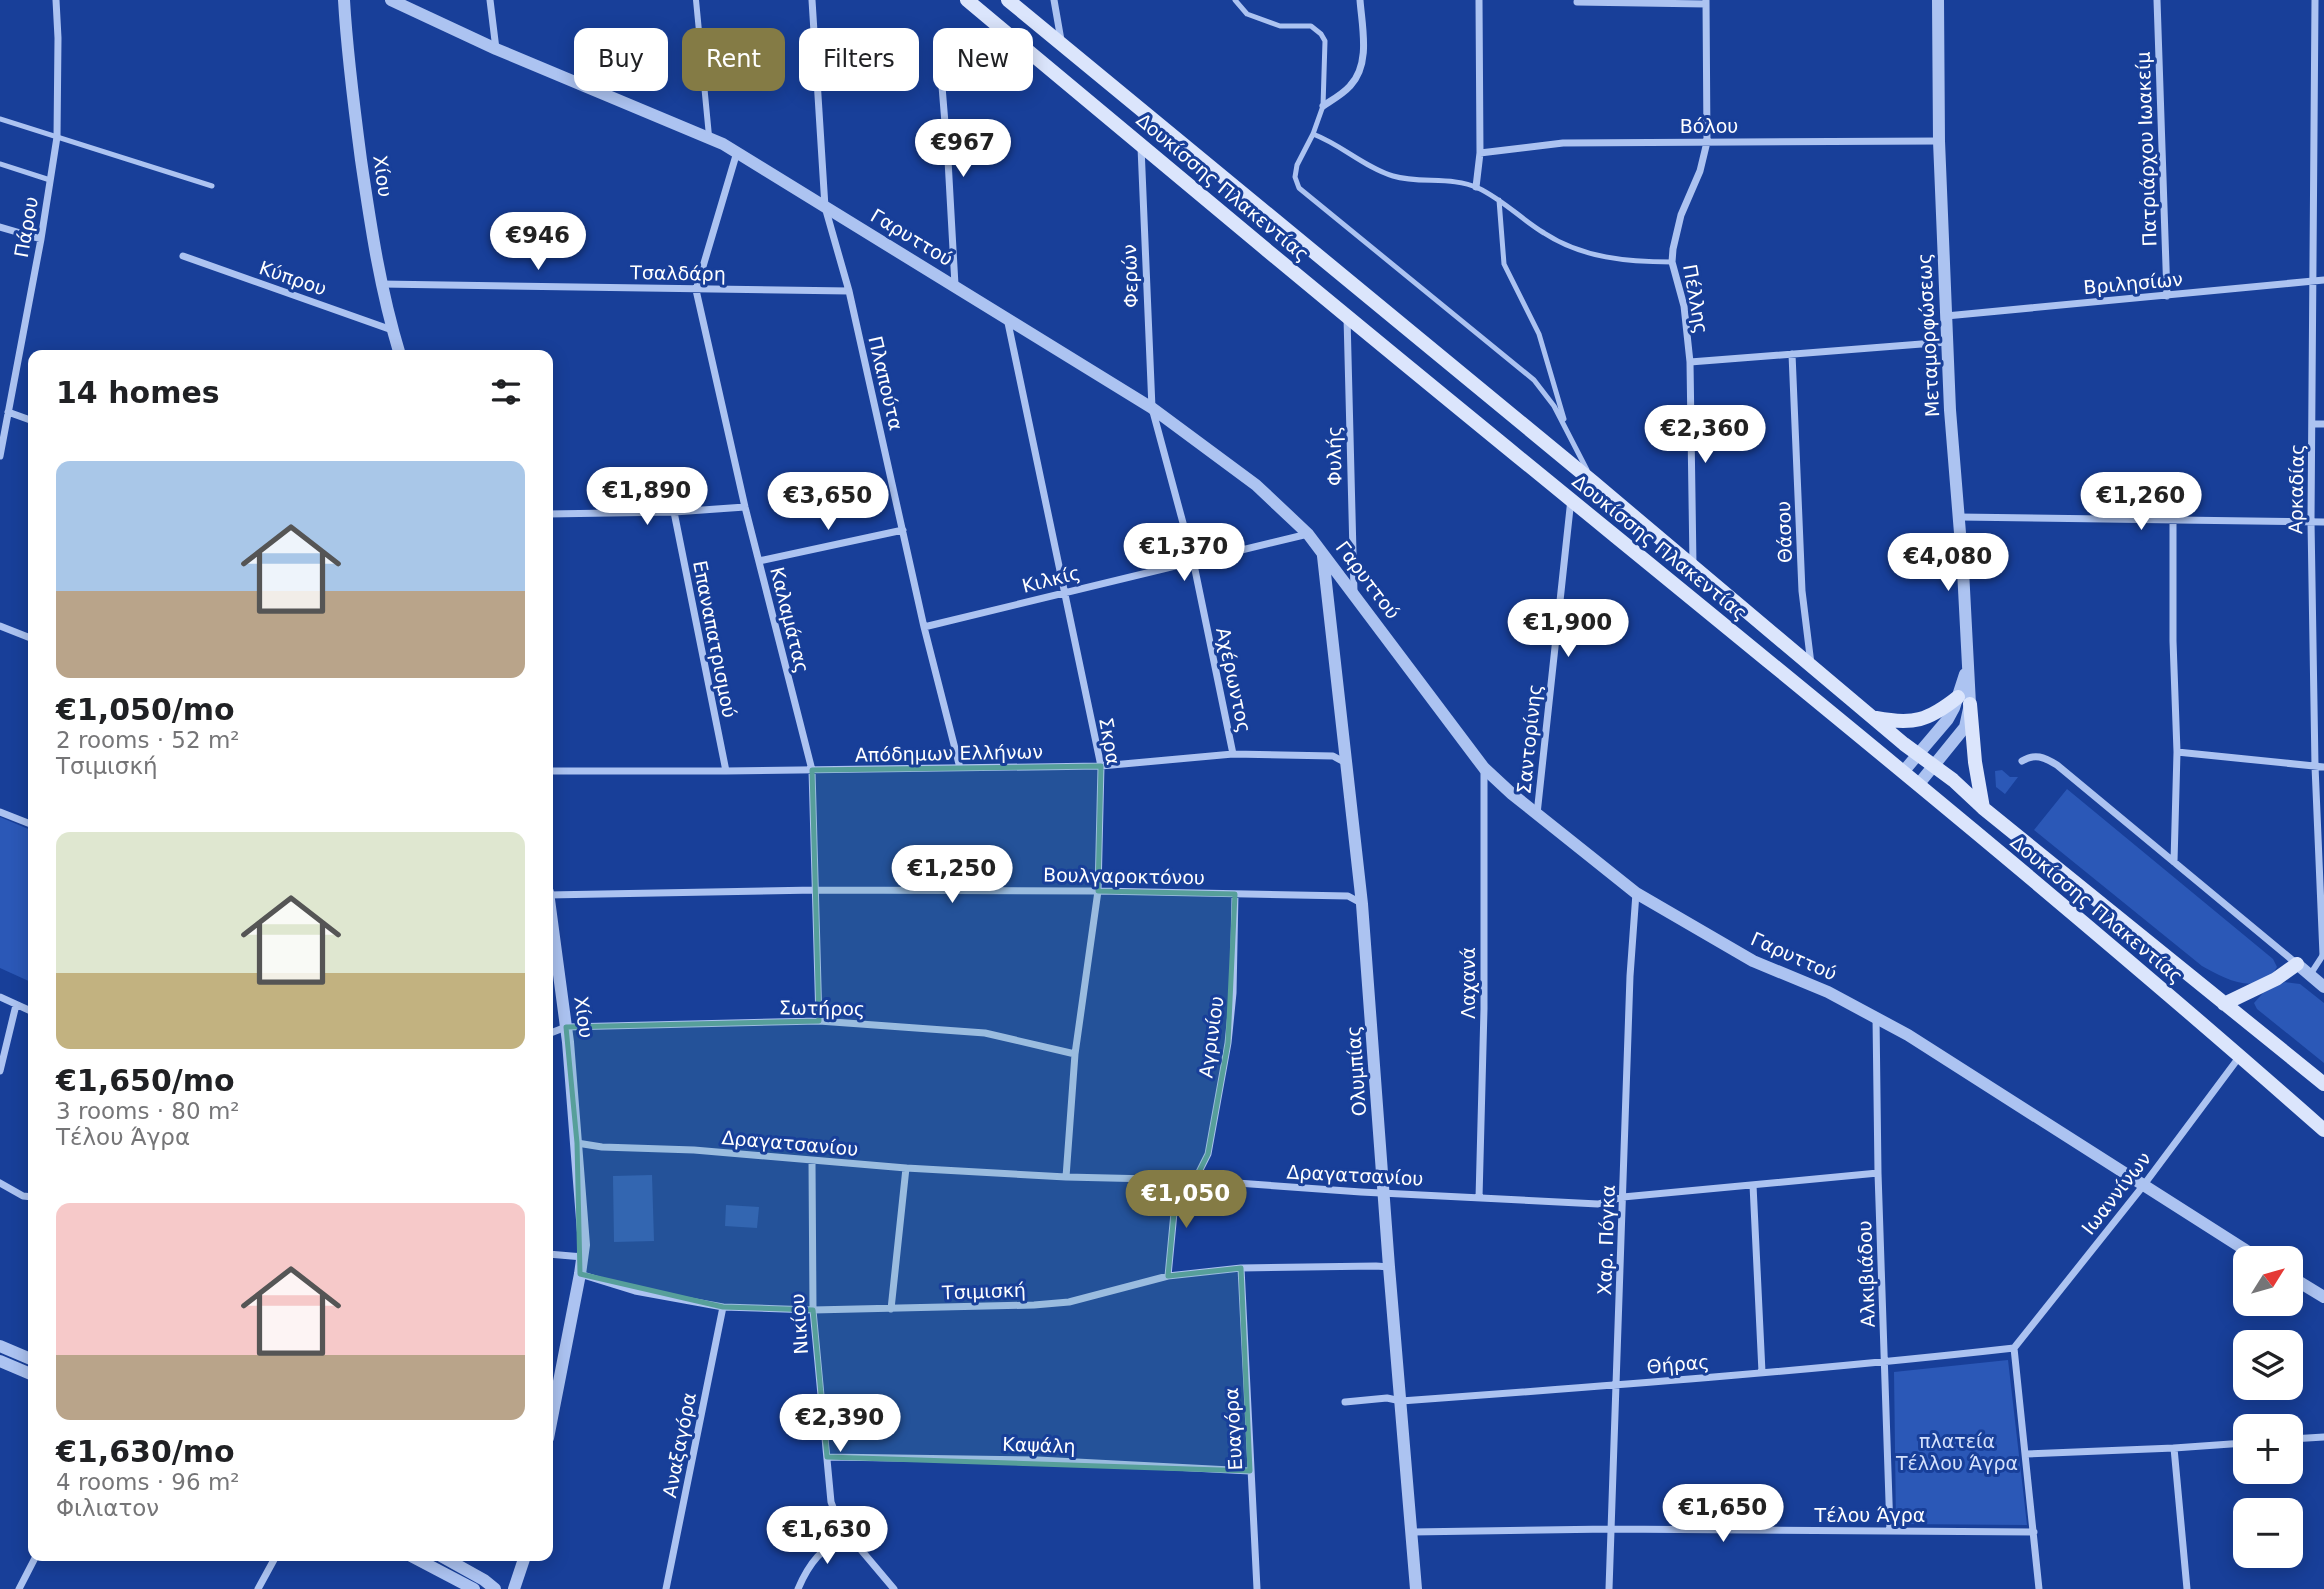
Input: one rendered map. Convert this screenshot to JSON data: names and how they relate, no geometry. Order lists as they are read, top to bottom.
{
  "streets": {
    "main road": ["Δουκίσσης Πλακεντίας"],
    "street": [
      "Βόλου",
      "Πατριάρχου Ιωακείμ",
      "Χίου",
      "Πάρου",
      "Γαρυττού",
      "Τσαλδάρη",
      "Φερών",
      "Κύπρου",
      "Βριλησίων",
      "Πέλλης",
      "Μεταμορφώσεως",
      "Πλαπούτα",
      "Φυλής",
      "Αρκαδίας",
      "Θάσου",
      "Κιλκίς",
      "Καλαμάτας",
      "Επαναπατρισμού",
      "Αχέρωντος",
      "Σαντορίνης",
      "Σκρα",
      "Απόδημων Ελλήνων",
      "Βουλγαροκτόνου",
      "Λαχανά",
      "Σωτήρος",
      "Αγρινίου",
      "Ολυμπίας",
      "Δραγατσανίου",
      "Ιωαννίνων",
      "Χαρ. Πόγκα",
      "Αλκιβιάδου",
      "Τσιμισκή",
      "Νικίου",
      "Θήρας",
      "Ευαγόρα",
      "Αναξαγόρα",
      "Καψάλη",
      "Τέλου Άγρα"
    ]
  },
  "crossings": [
    ["Βόλου", "Πέλλης"],
    ["Βόλου", "Μεταμορφώσεως"],
    ["Πατριάρχου Ιωακείμ", "Βριλησίων"],
    ["Χίου", "Τσαλδάρη"],
    ["Χίου", "Κύπρου"],
    ["Χίου", "Σωτήρος"],
    ["Χίου", "Δραγατσανίου"],
    ["Χίου", "Τσιμισκή"],
    ["Δουκίσσης Πλακεντίας", "Φερών"],
    ["Δουκίσσης Πλακεντίας", "Πέλλης"],
    ["Δουκίσσης Πλακεντίας", "Μεταμορφώσεως"],
    ["Δουκίσσης Πλακεντίας", "Φυλής"],
    ["Δουκίσσης Πλακεντίας", "Θάσου"],
    ["Δουκίσσης Πλακεντίας", "Σαντορίνης"],
    ["Δουκίσσης Πλακεντίας", "Ιωαννίνων"],
    ["Γαρυττού", "Φερών"],
    ["Γαρυττού", "Πλαπούτα"],
    ["Γαρυττού", "Φυλής"],
    ["Γαρυττού", "Κιλκίς"],
    ["Γαρυττού", "Καλαμάτας"],
    ["Γαρυττού", "Αχέρωντος"],
    ["Γαρυττού", "Σαντορίνης"],
    ["Γαρυττού", "Σκρα"],
    ["Γαρυττού", "Λαχανά"],
    ["Γαρυττού", "Ολυμπίας"],
    ["Γαρυττού", "Ιωαννίνων"],
    ["Γαρυττού", "Χαρ. Πόγκα"],
    ["Γαρυττού", "Αλκιβιάδου"],
    ["Τσαλδάρη", "Πλαπούτα"],
    ["Τσαλδάρη", "Καλαμάτας"],
    ["Φερών", "Αχέρωντος"],
    ["Βριλησίων", "Μεταμορφώσεως"],
    ["Βριλησίων", "Αρκαδίας"],
    ["Πλαπούτα", "Κιλκίς"],
    ["Πλαπούτα", "Απόδημων Ελλήνων"],
    ["Κιλκίς", "Αχέρωντος"],
    ["Κιλκίς", "Σκρα"],
    ["Καλαμάτας", "Απόδημων Ελλήνων"],
    ["Καλαμάτας", "Βουλγαροκτόνου"],
    ["Καλαμάτας", "Σωτήρος"],
    ["Επαναπατρισμού", "Απόδημων Ελλήνων"],
    ["Αχέρωντος", "Απόδημων Ελλήνων"],
    ["Σκρα", "Απόδημων Ελλήνων"],
    ["Σκρα", "Βουλγαροκτόνου"],
    ["Σκρα", "Σωτήρος"],
    ["Σκρα", "Δραγατσανίου"],
    ["Απόδημων Ελλήνων", "Ολυμπίας"],
    ["Βουλγαροκτόνου", "Αγρινίου"],
    ["Βουλγαροκτόνου", "Ολυμπίας"],
    ["Λαχανά", "Δραγατσανίου"],
    ["Αγρινίου", "Δραγατσανίου"],
    ["Ολυμπίας", "Δραγατσανίου"],
    ["Ολυμπίας", "Τσιμισκή"],
    ["Ολυμπίας", "Θήρας"],
    ["Ολυμπίας", "Τέλου Άγρα"],
    ["Δραγατσανίου", "Χαρ. Πόγκα"],
    ["Δραγατσανίου", "Αλκιβιάδου"],
    ["Δραγατσανίου", "Νικίου"],
    ["Ιωαννίνων", "Θήρας"],
    ["Χαρ. Πόγκα", "Θήρας"],
    ["Χαρ. Πόγκα", "Τέλου Άγρα"],
    ["Αλκιβιάδου", "Θήρας"],
    ["Αλκιβιάδου", "Τέλου Άγρα"],
    ["Τσιμισκή", "Νικίου"],
    ["Τσιμισκή", "Ευαγόρα"],
    ["Τσιμισκή", "Αναξαγόρα"],
    ["Νικίου", "Καψάλη"],
    ["Ευαγόρα", "Καψάλη"]
  ],
  "parks": ["πλατεία Τέλλου Άγρα"],
  "north": "top right",
  "page": {
    "chip": [
      "Buy",
      "Rent",
      "Filters",
      "New"
    ],
    "price": [
      "€967",
      "€946",
      "€2,360",
      "€1,890",
      "€3,650",
      "€1,260",
      "€1,370",
      "€4,080",
      "€1,900",
      "€1,250",
      "€1,050",
      "€2,390",
      "€1,650",
      "€1,630"
    ],
    "heading": "14 homes",
    "list": [
      {
        "name": "€1,050/mo",
        "note": "2 rooms · 52 m² · Τσιμισκή"
      },
      {
        "name": "€1,650/mo",
        "note": "3 rooms · 80 m² · Τέλου Άγρα"
      },
      {
        "name": "€1,630/mo",
        "note": "4 rooms · 96 m² · Φιλιατον"
      }
    ],
    "map_buttons": ["+", "−"]
  }
}
